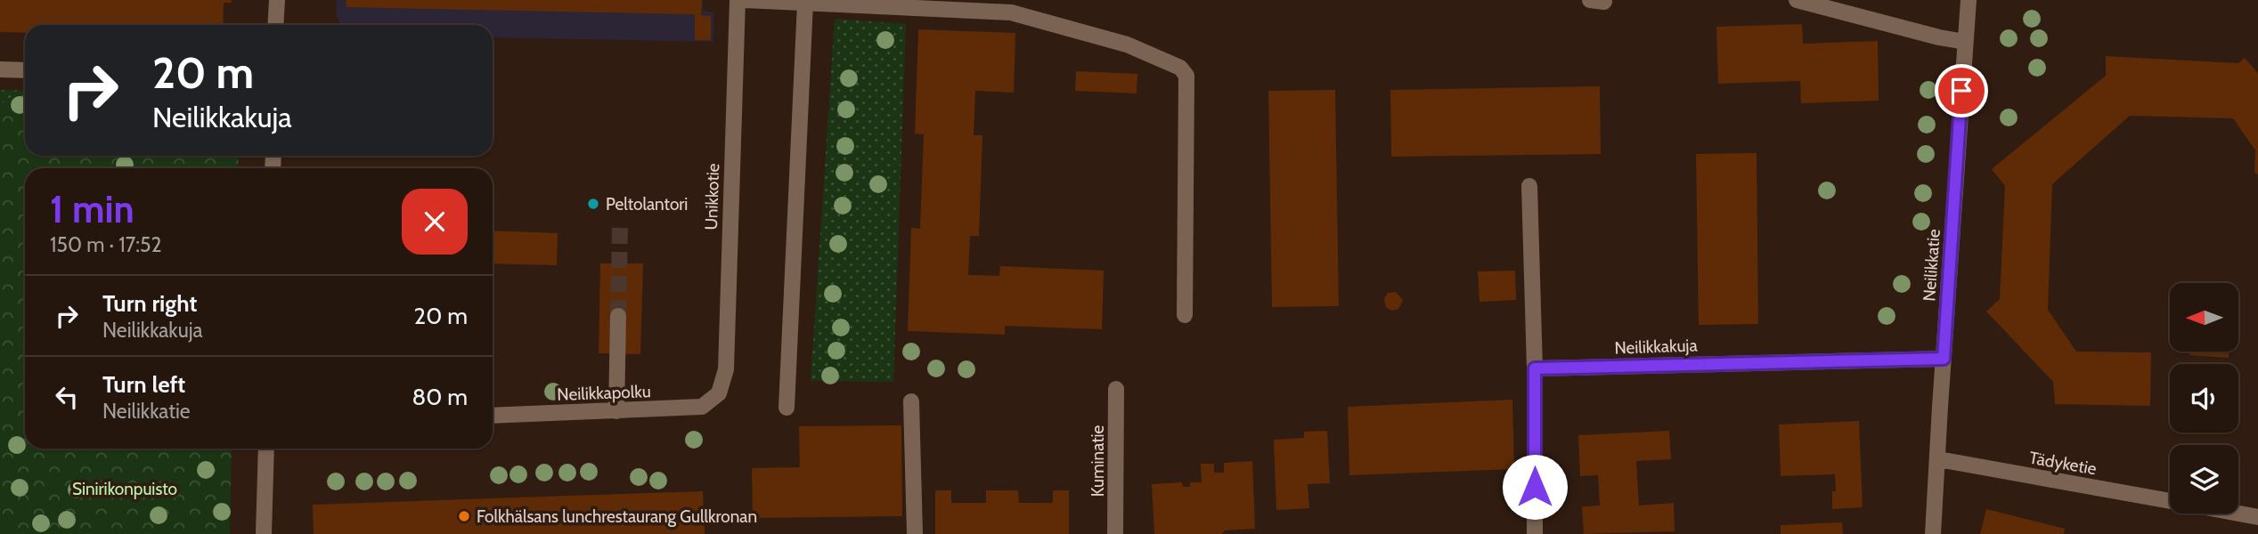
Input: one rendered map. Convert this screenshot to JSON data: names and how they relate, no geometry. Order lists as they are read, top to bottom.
{
  "streets": {
    "street": [
      "Unikkotie",
      "Neilikkatie",
      "Neilikkakuja",
      "Neilikkapolku",
      "Kuminatie",
      "Tädyketie"
    ]
  },
  "crossings": [
    ["Unikkotie", "Neilikkapolku"],
    ["Neilikkatie", "Neilikkakuja"],
    ["Neilikkatie", "Tädyketie"]
  ],
  "parks": ["Sinirikonpuisto"],
  "places": ["Peltolantori", "Folkhälsans lunchrestaurang Gullkronan"],
  "north": "left",
  "page": {
    "turn": ["20 m", "Neilikkakuja"],
    "heading": ["1 min", "150 m · 17:52"],
    "list": [
      {
        "name": "Turn right",
        "note": "Neilikkakuja",
        "value": "20 m"
      },
      {
        "name": "Turn left",
        "note": "Neilikkatie",
        "value": "80 m"
      }
    ]
  }
}
